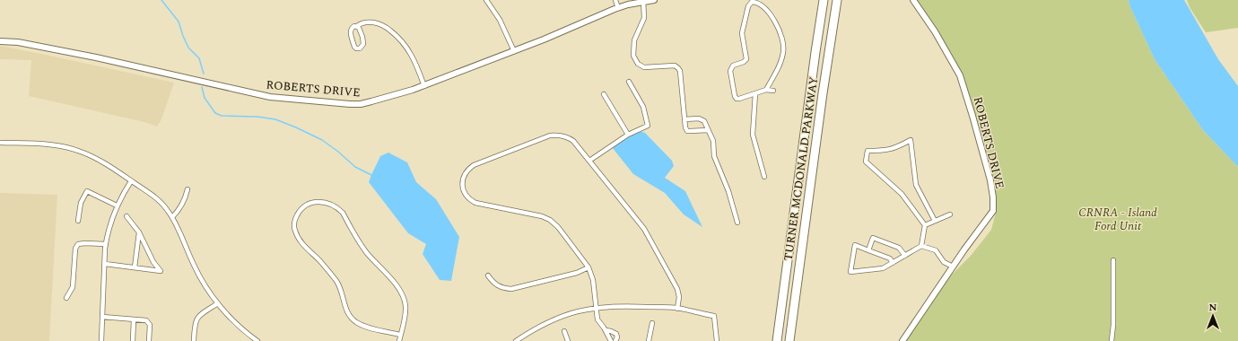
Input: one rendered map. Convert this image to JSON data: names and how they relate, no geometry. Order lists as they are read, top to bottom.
{
  "streets": {
    "highway": ["TURNER MCDONALD PARKWAY"],
    "street": ["ROBERTS DRIVE"]
  },
  "parks": ["CRNRA - Island Ford Unit"],
  "north": "top"
}
